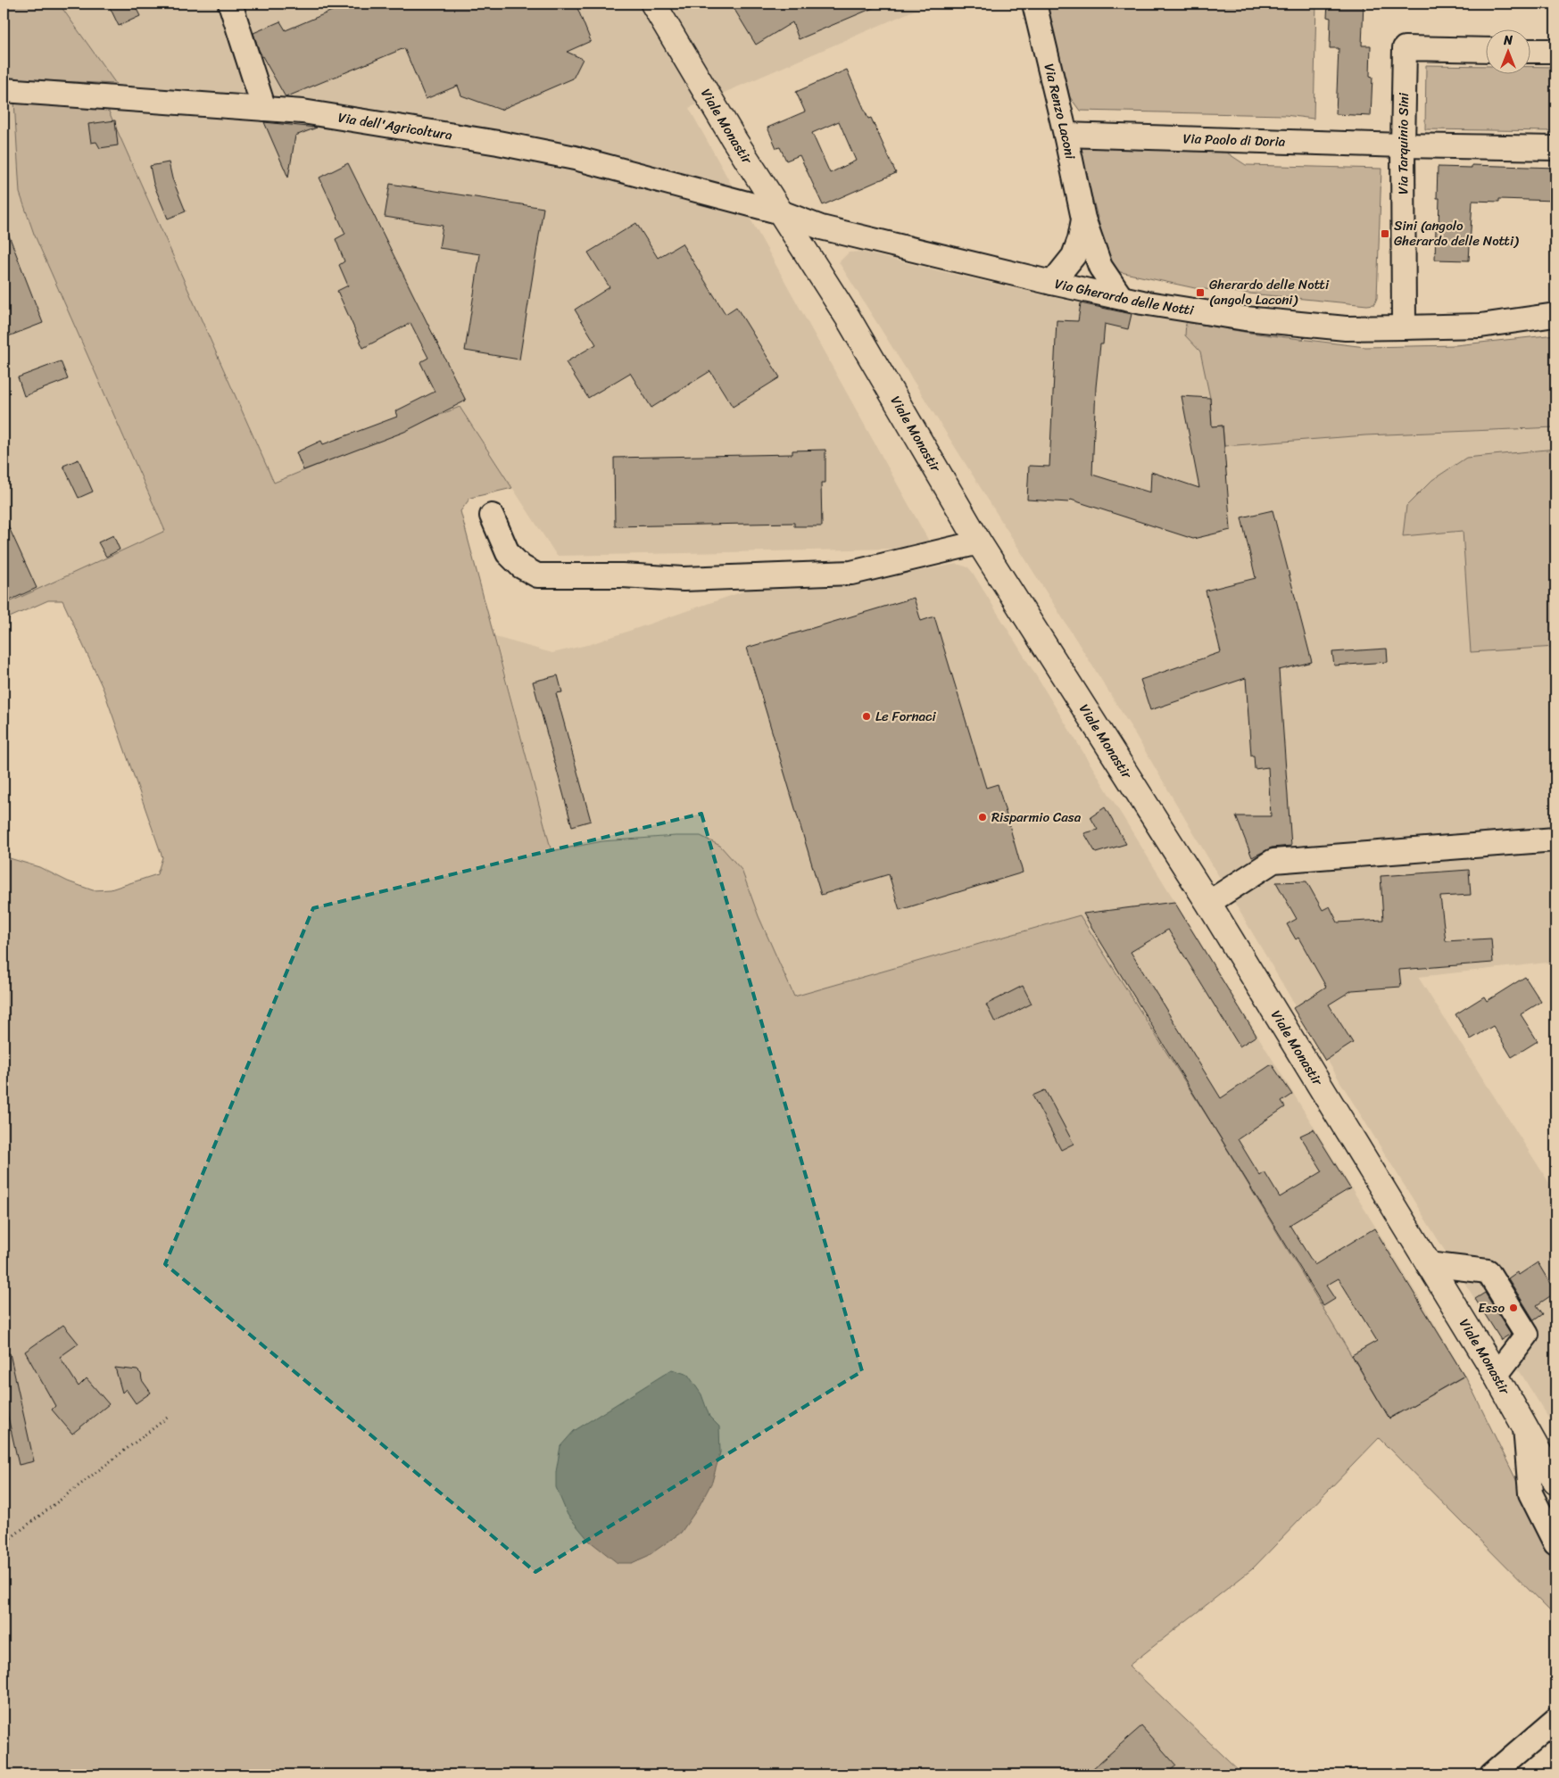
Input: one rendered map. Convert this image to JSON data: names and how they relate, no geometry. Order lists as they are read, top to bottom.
{
  "streets": {
    "main road": ["Viale Monastir"],
    "street": [
      "Via Renzo Laconi",
      "Via dell'Agricoltura",
      "Via Paolo di Doria",
      "Via Tarquinio Sini",
      "Via Gherardo delle Notti"
    ]
  },
  "crossings": [
    ["Via Renzo Laconi", "Via Paolo di Doria"],
    ["Via Renzo Laconi", "Via Gherardo delle Notti"],
    ["Via dell'Agricoltura", "Viale Monastir"],
    ["Via dell'Agricoltura", "Via Gherardo delle Notti"],
    ["Viale Monastir", "Via Gherardo delle Notti"],
    ["Via Paolo di Doria", "Via Tarquinio Sini"],
    ["Via Tarquinio Sini", "Via Gherardo delle Notti"]
  ],
  "places": {
    "transit": ["Sini (angolo Gherardo delle Notti)", "Gherardo delle Notti (angolo Laconi)"],
    "other": ["Le Fornaci", "Risparmio Casa", "Esso"]
  },
  "north": "top"
}
